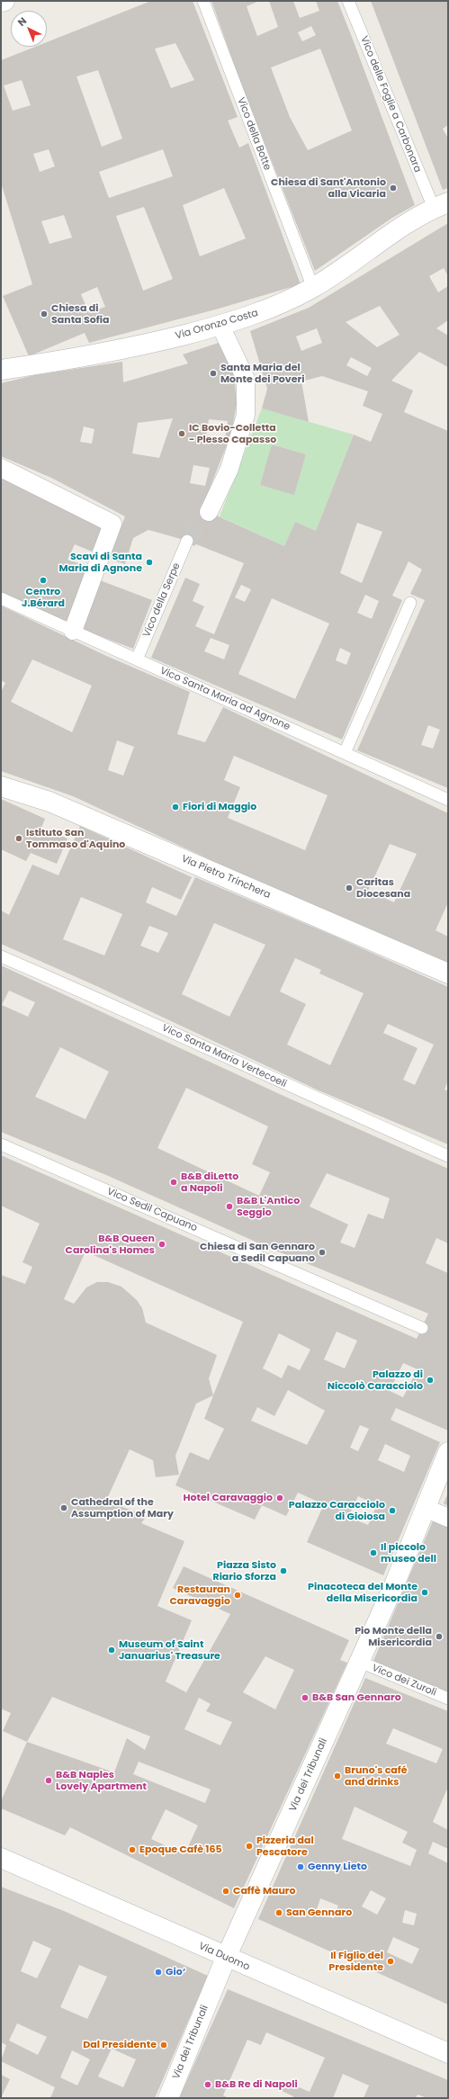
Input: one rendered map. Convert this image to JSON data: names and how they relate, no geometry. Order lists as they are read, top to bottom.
{
  "streets": {
    "street": [
      "Via Oronzo Costa",
      "Via Pietro Trinchera",
      "Via dei Tribunali",
      "Via Duomo"
    ],
    "lane": [
      "Vico delle Foglie a Carbonara",
      "Vico della Botte",
      "Vico della Serpe",
      "Vico Santa Maria ad Agnone",
      "Vico Santa Maria Vertecoeli",
      "Vico Sedil Capuano",
      "Vico dei Zuroli"
    ]
  },
  "crossings": [
    ["Vico delle Foglie a Carbonara", "Via Oronzo Costa"],
    ["Vico della Botte", "Via Oronzo Costa"],
    ["Vico della Serpe", "Vico Santa Maria ad Agnone"],
    ["Vico dei Zuroli", "Via dei Tribunali"],
    ["Via dei Tribunali", "Via Duomo"]
  ],
  "places": [
    "Chiesa di Sant'Antonio alla Vicaria",
    "Chiesa di Santa Sofia",
    "Santa Maria del Monte dei Poveri",
    "IC Bovio-Colletta - Plesso Capasso",
    "Scavi di Santa Maria di Agnone",
    "Centro J.Bérard",
    "Fiori di Maggio",
    "Istituto San Tommaso d'Aquino",
    "Caritas Diocesana",
    "B&B diLetto a Napoli",
    "B&B L'Antico Seggio",
    "B&B Queen Carolina's Homes",
    "Chiesa di San Gennaro a Sedil Capuano",
    "Palazzo di Niccolò Caracciolo",
    "Hotel Caravaggio",
    "Cathedral of the Assumption of Mary",
    "Palazzo Caracciolo di Gioiosa",
    "Il piccolo museo dell",
    "Piazza Sisto Riario Sforza",
    "Pinacoteca del Monte della Misericordia",
    "Restauran Caravaggio",
    "Pio Monte della Misericordia",
    "Museum of Saint Januarius' Treasure",
    "B&B San Gennaro",
    "Bruno's café and drinks",
    "B&B Naples Lovely Apartment",
    "Pizzeria dal Pescatore",
    "Epoque Cafè 165",
    "Genny Lieto",
    "Caffè Mauro",
    "San Gennaro",
    "Il Figlio del Presidente",
    "Gio‘",
    "Dal Presidente",
    "B&B Re di Napoli"
  ],
  "north": "top left"
}
